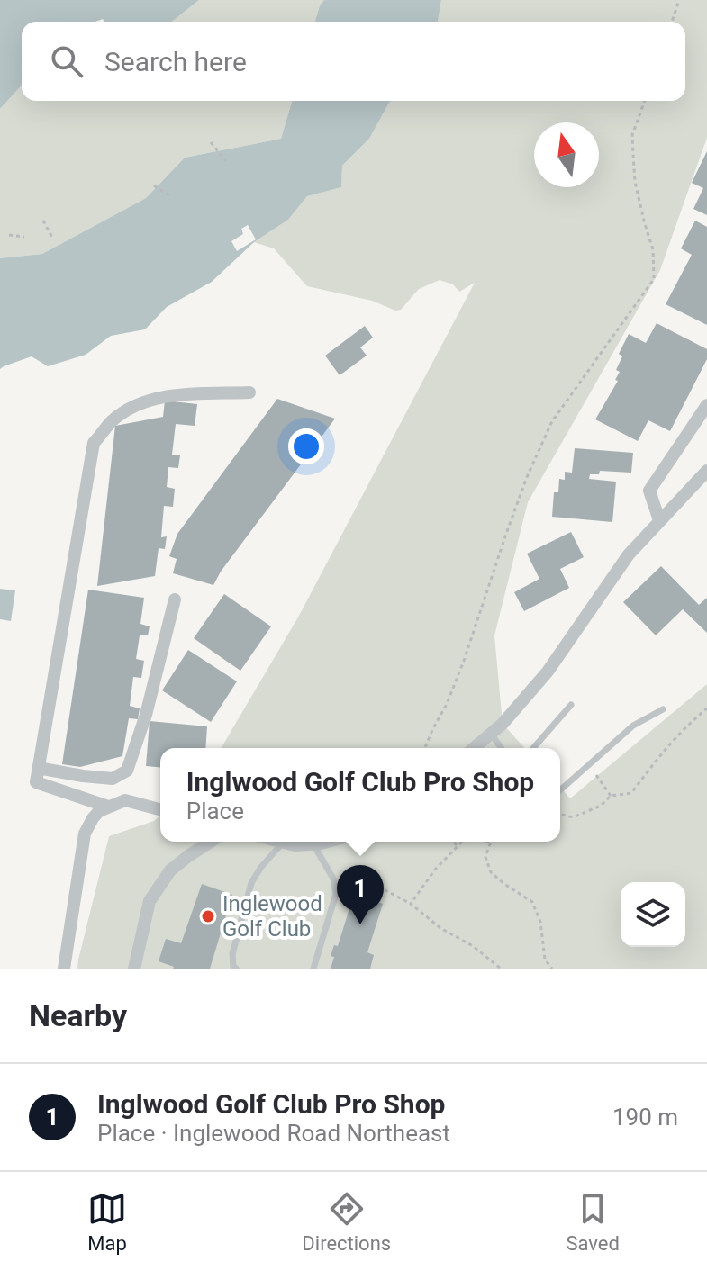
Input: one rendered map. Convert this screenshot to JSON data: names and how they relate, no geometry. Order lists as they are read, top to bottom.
{
  "places": ["Inglewood Golf Club"],
  "north": "top",
  "page": {
    "search": "Search here",
    "popup": ["Inglwood Golf Club Pro Shop", "Place"],
    "pins": "1",
    "heading": "Nearby",
    "list": [
      {
        "mark": "1",
        "name": "Inglwood Golf Club Pro Shop",
        "note": "Place · Inglewood Road Northeast",
        "value": "190 m"
      }
    ],
    "nav": ["Map", "Directions", "Saved"]
  }
}
